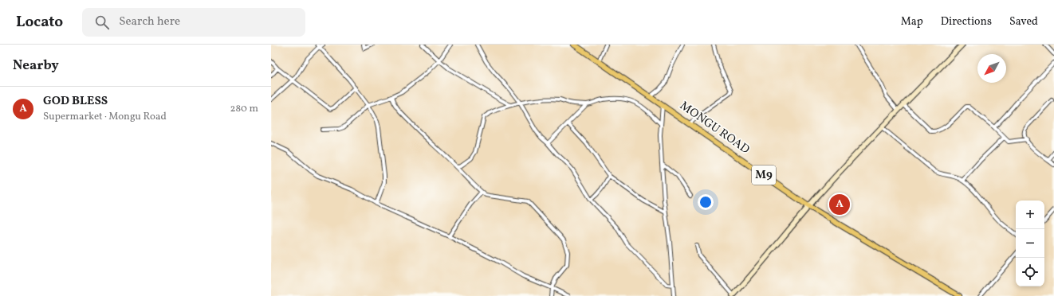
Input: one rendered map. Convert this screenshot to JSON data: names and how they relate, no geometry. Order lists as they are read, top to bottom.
{
  "streets": {
    "main road": ["MONGU ROAD", "M9"]
  },
  "north": "bottom left",
  "page": {
    "header": "Locato",
    "search": "Search here",
    "nav": ["Map", "Directions", "Saved"],
    "heading": "Nearby",
    "list": [
      {
        "mark": "A",
        "name": "GOD BLESS",
        "note": "Supermarket · Mongu Road",
        "value": "280 m"
      }
    ],
    "pins": "A",
    "map_buttons": ["+", "−"]
  }
}
